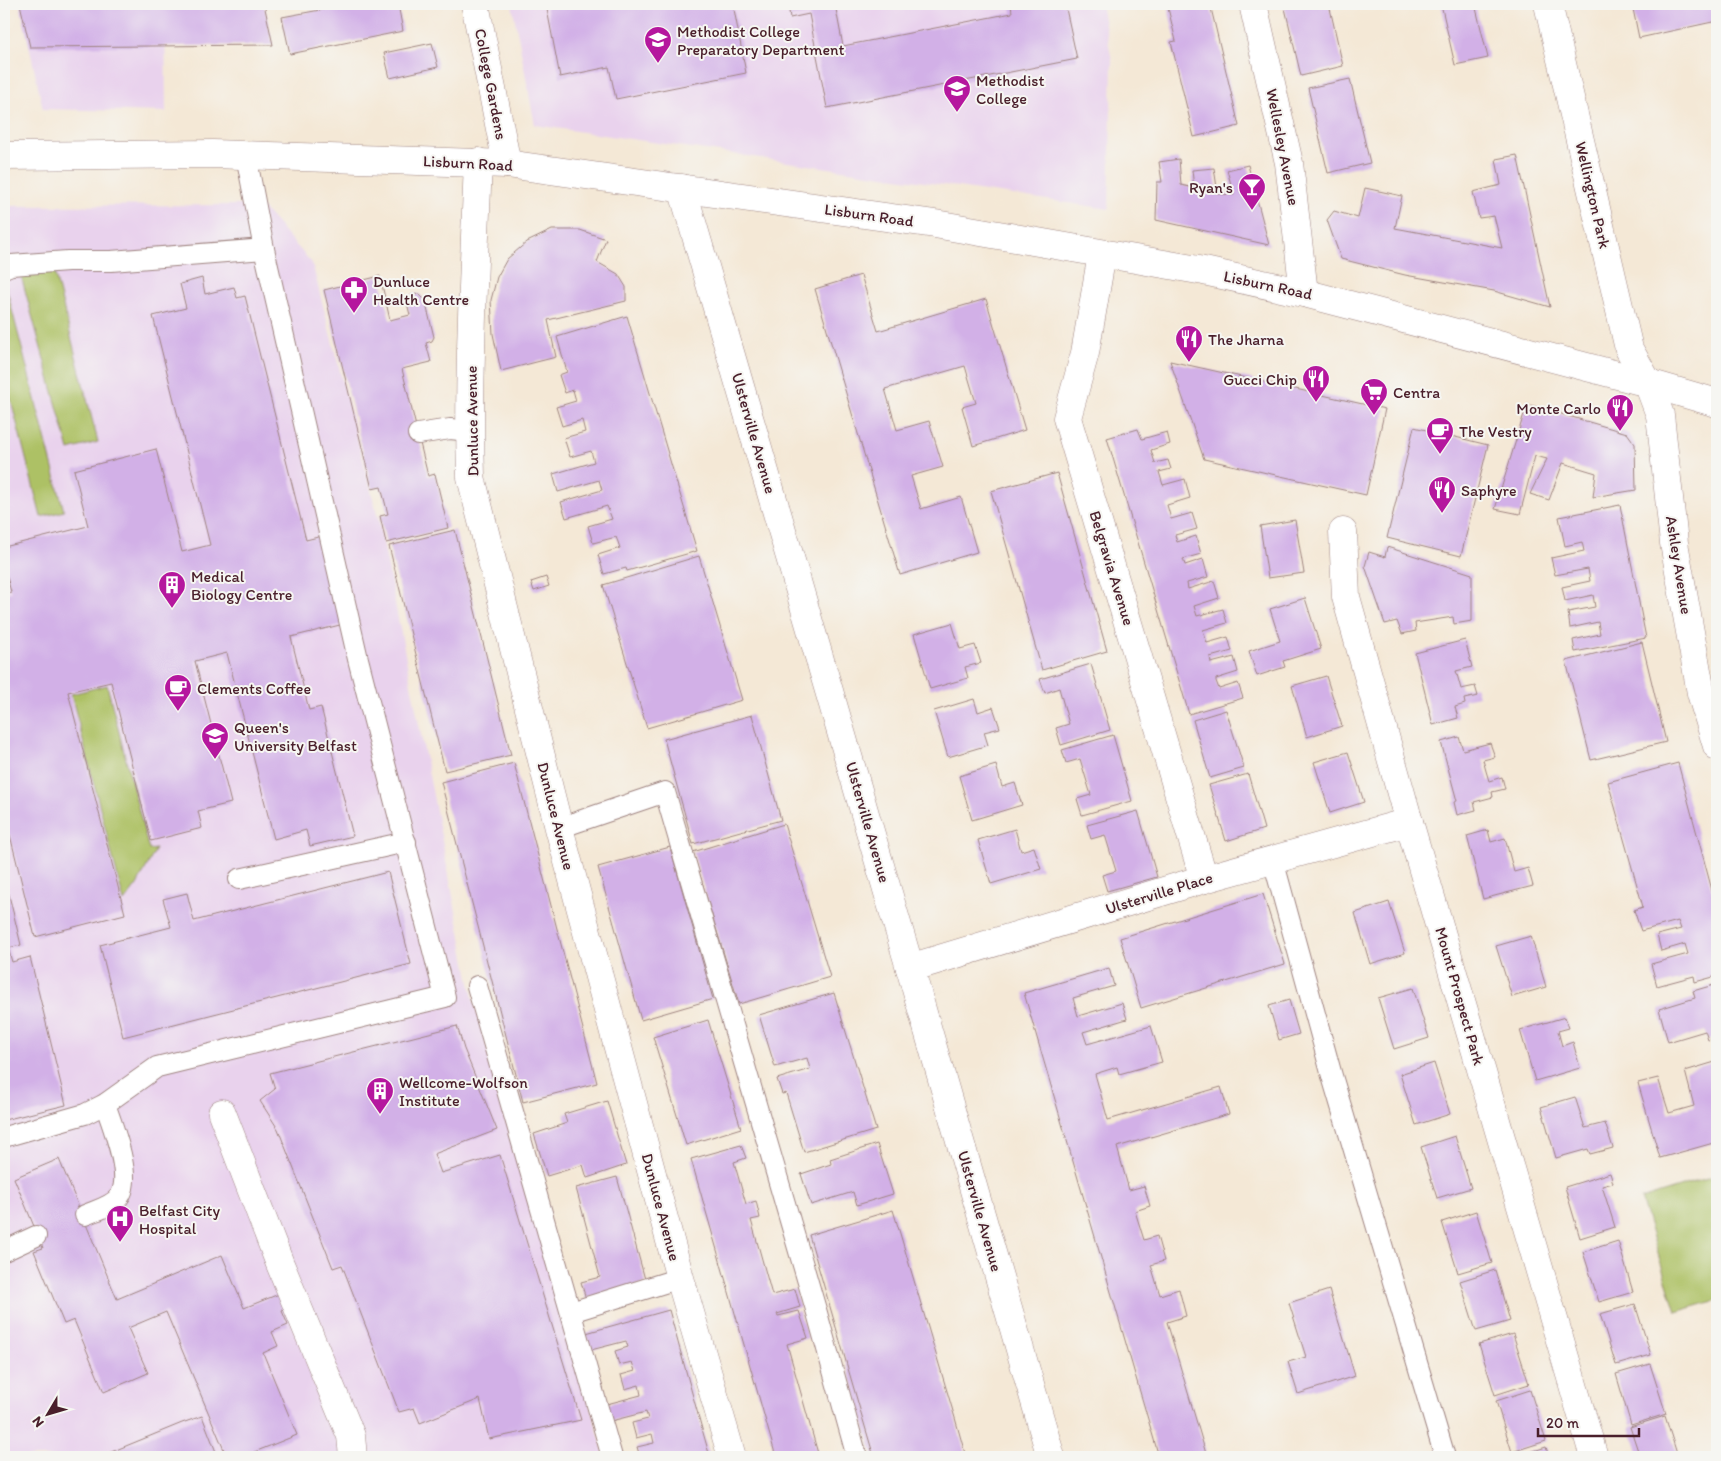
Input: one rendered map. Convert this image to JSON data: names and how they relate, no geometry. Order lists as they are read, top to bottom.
{
  "streets": {
    "street": [
      "College Gardens",
      "Wellesley Avenue",
      "Lisburn Road",
      "Wellington Park",
      "Dunluce Avenue",
      "Ulsterville Avenue",
      "Ashley Avenue",
      "Belgravia Avenue",
      "Ulsterville Place",
      "Mount Prospect Park"
    ]
  },
  "crossings": [
    ["College Gardens", "Lisburn Road"],
    ["Wellesley Avenue", "Lisburn Road"],
    ["Lisburn Road", "Wellington Park"],
    ["Lisburn Road", "Dunluce Avenue"],
    ["Lisburn Road", "Ulsterville Avenue"],
    ["Lisburn Road", "Ashley Avenue"],
    ["Lisburn Road", "Belgravia Avenue"],
    ["Wellington Park", "Ashley Avenue"],
    ["Ulsterville Avenue", "Ulsterville Place"],
    ["Belgravia Avenue", "Ulsterville Place"],
    ["Ulsterville Place", "Mount Prospect Park"]
  ],
  "places": {
    "school or university": ["Methodist College Preparatory Department", "Methodist College", "Queen's University Belfast"],
    "bar": ["Ryan's"],
    "pharmacy": ["Dunluce Health Centre"],
    "restaurant": [
      "The Jharna",
      "Gucci Chip",
      "Monte Carlo",
      "Saphyre"
    ],
    "supermarket": ["Centra"],
    "cafe": ["The Vestry", "Clements Coffee"],
    "building": ["Medical Biology Centre", "Wellcome-Wolfson Institute"],
    "hospital": ["Belfast City Hospital"]
  },
  "scale_bar": "20 m",
  "north": "bottom left"
}
